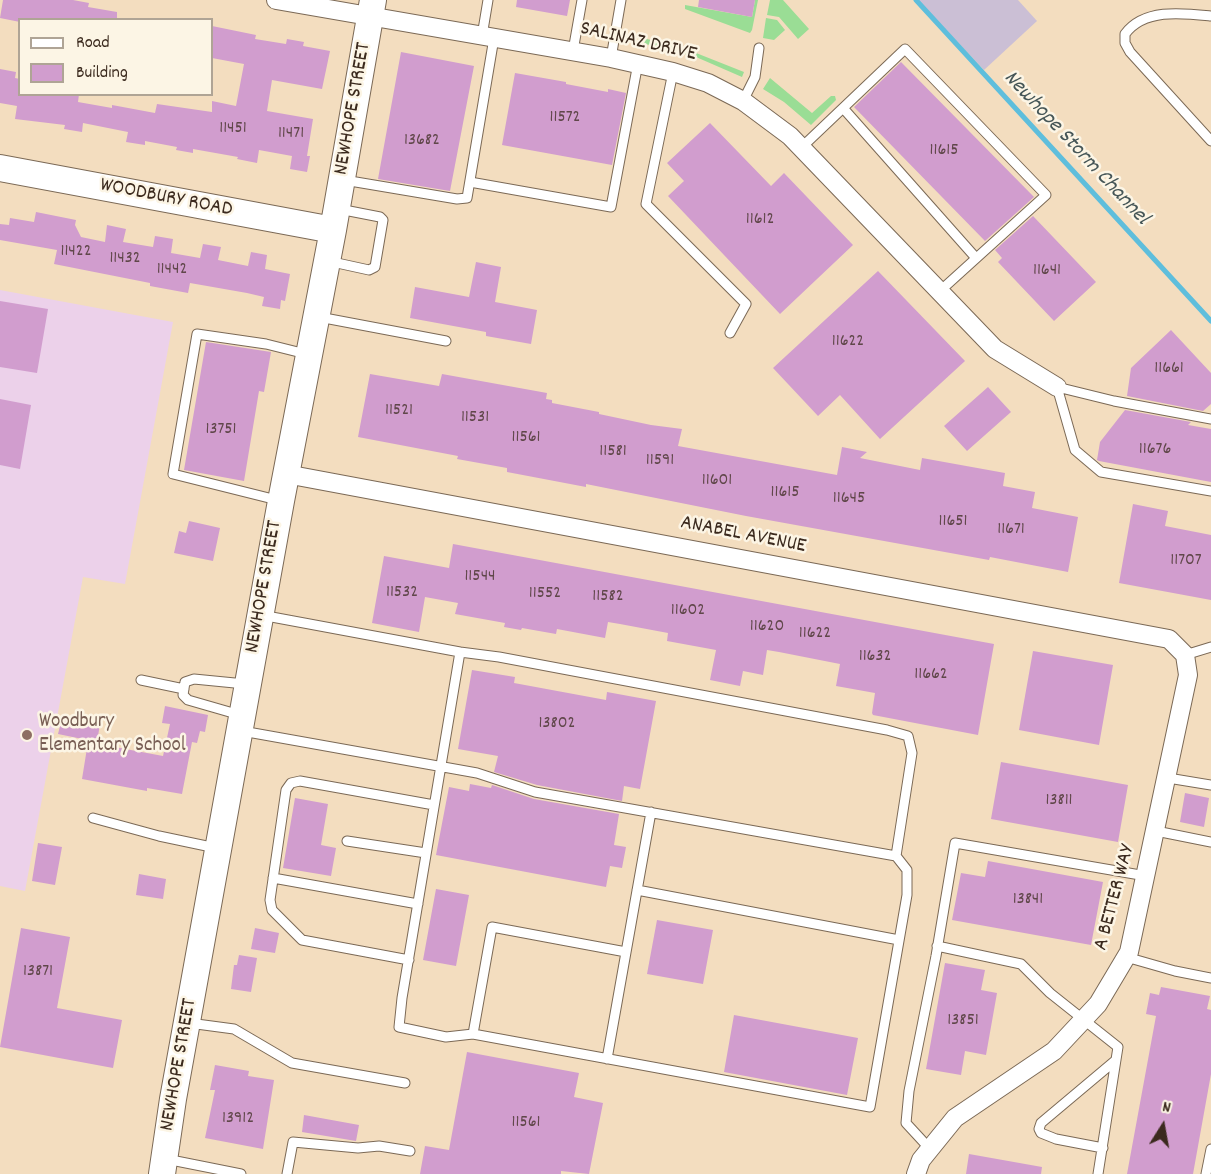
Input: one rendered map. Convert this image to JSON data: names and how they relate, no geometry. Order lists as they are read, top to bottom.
{
  "streets": {
    "street": [
      "SALINAZ DRIVE",
      "NEWHOPE STREET",
      "WOODBURY ROAD",
      "ANABEL AVENUE",
      "A BETTER WAY"
    ]
  },
  "crossings": [
    ["SALINAZ DRIVE", "NEWHOPE STREET"],
    ["NEWHOPE STREET", "WOODBURY ROAD"],
    ["NEWHOPE STREET", "ANABEL AVENUE"],
    ["ANABEL AVENUE", "A BETTER WAY"]
  ],
  "water": ["Newhope Storm Channel"],
  "places": ["Woodbury Elementary School"],
  "house_numbers": [
    "11572",
    "11451",
    "11471",
    "13682",
    "11615",
    "11612",
    "11422",
    "11432",
    "11442",
    "11641",
    "11622",
    "11661",
    "11521",
    "11531",
    "13751",
    "11561",
    "11676",
    "11581",
    "11591",
    "11601",
    "11615",
    "11645",
    "11651",
    "11671",
    "11707",
    "11544",
    "11532",
    "11552",
    "11582",
    "11602",
    "11620",
    "11622",
    "11632",
    "11662",
    "13802",
    "13811",
    "13841",
    "13871",
    "13851",
    "13912",
    "11561"
  ],
  "legend": ["Road", "Building"],
  "north": "top"
}
